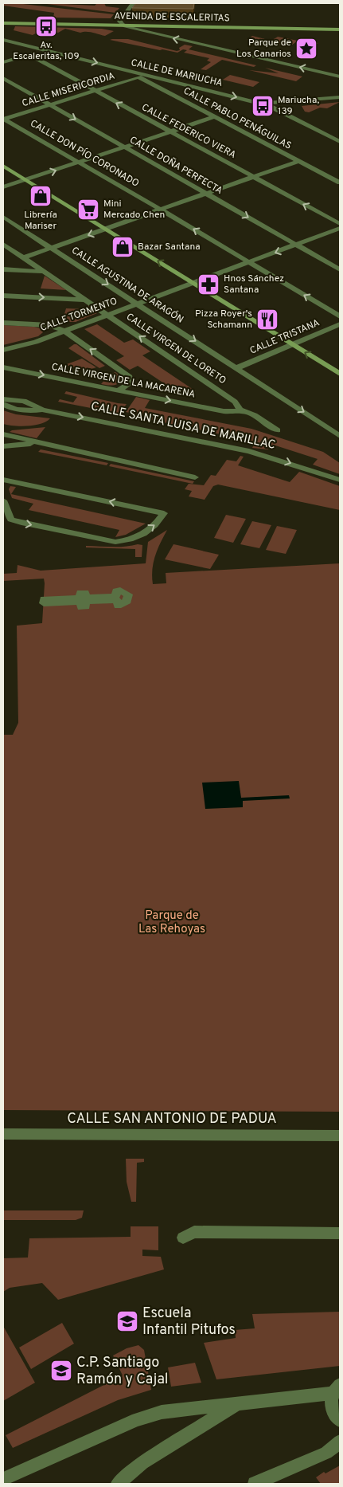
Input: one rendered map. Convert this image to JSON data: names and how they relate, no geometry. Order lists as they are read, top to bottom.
{
  "streets": {
    "street": [
      "AVENIDA DE ESCALERITAS",
      "CALLE DE MARIUCHA",
      "CALLE MISERICORDIA",
      "CALLE PABLO PENÁGUILAS",
      "CALLE FEDERICO VIERA",
      "CALLE DON PÍO CORONADO",
      "CALLE DOÑA PERFECTA",
      "CALLE AGUSTINA DE ARAGÓN",
      "CALLE TORMENTO",
      "CALLE TRISTANA",
      "CALLE VIRGEN DE LORETO",
      "CALLE VIRGEN DE LA MACARENA",
      "CALLE SANTA LUISA DE MARILLAC",
      "CALLE SAN ANTONIO DE PADUA"
    ]
  },
  "crossings": [
    ["CALLE DE MARIUCHA", "CALLE PABLO PENÁGUILAS"],
    ["CALLE MISERICORDIA", "CALLE PABLO PENÁGUILAS"],
    ["CALLE MISERICORDIA", "CALLE FEDERICO VIERA"],
    ["CALLE MISERICORDIA", "CALLE DON PÍO CORONADO"],
    ["CALLE MISERICORDIA", "CALLE DOÑA PERFECTA"],
    ["CALLE DON PÍO CORONADO", "CALLE TORMENTO"],
    ["CALLE DOÑA PERFECTA", "CALLE TORMENTO"],
    ["CALLE AGUSTINA DE ARAGÓN", "CALLE TORMENTO"],
    ["CALLE AGUSTINA DE ARAGÓN", "CALLE TRISTANA"],
    ["CALLE TORMENTO", "CALLE VIRGEN DE LORETO"],
    ["CALLE VIRGEN DE LORETO", "CALLE VIRGEN DE LA MACARENA"]
  ],
  "parks": ["Parque de Las Rehoyas"],
  "places": {
    "bus stop": ["Av. Escaleritas, 109", "Mariucha, 139"],
    "place": ["Parque de Los Canarios"],
    "shop": ["Librería Mariser", "Bazar Santana"],
    "supermarket": ["Mini Mercado Chen"],
    "pharmacy": ["Hnos Sánchez Santana"],
    "restaurant": ["Pizza Royer's Schamann"],
    "school or university": ["Escuela Infantil Pitufos", "C.P. Santiago Ramón y Cajal"]
  }
}
